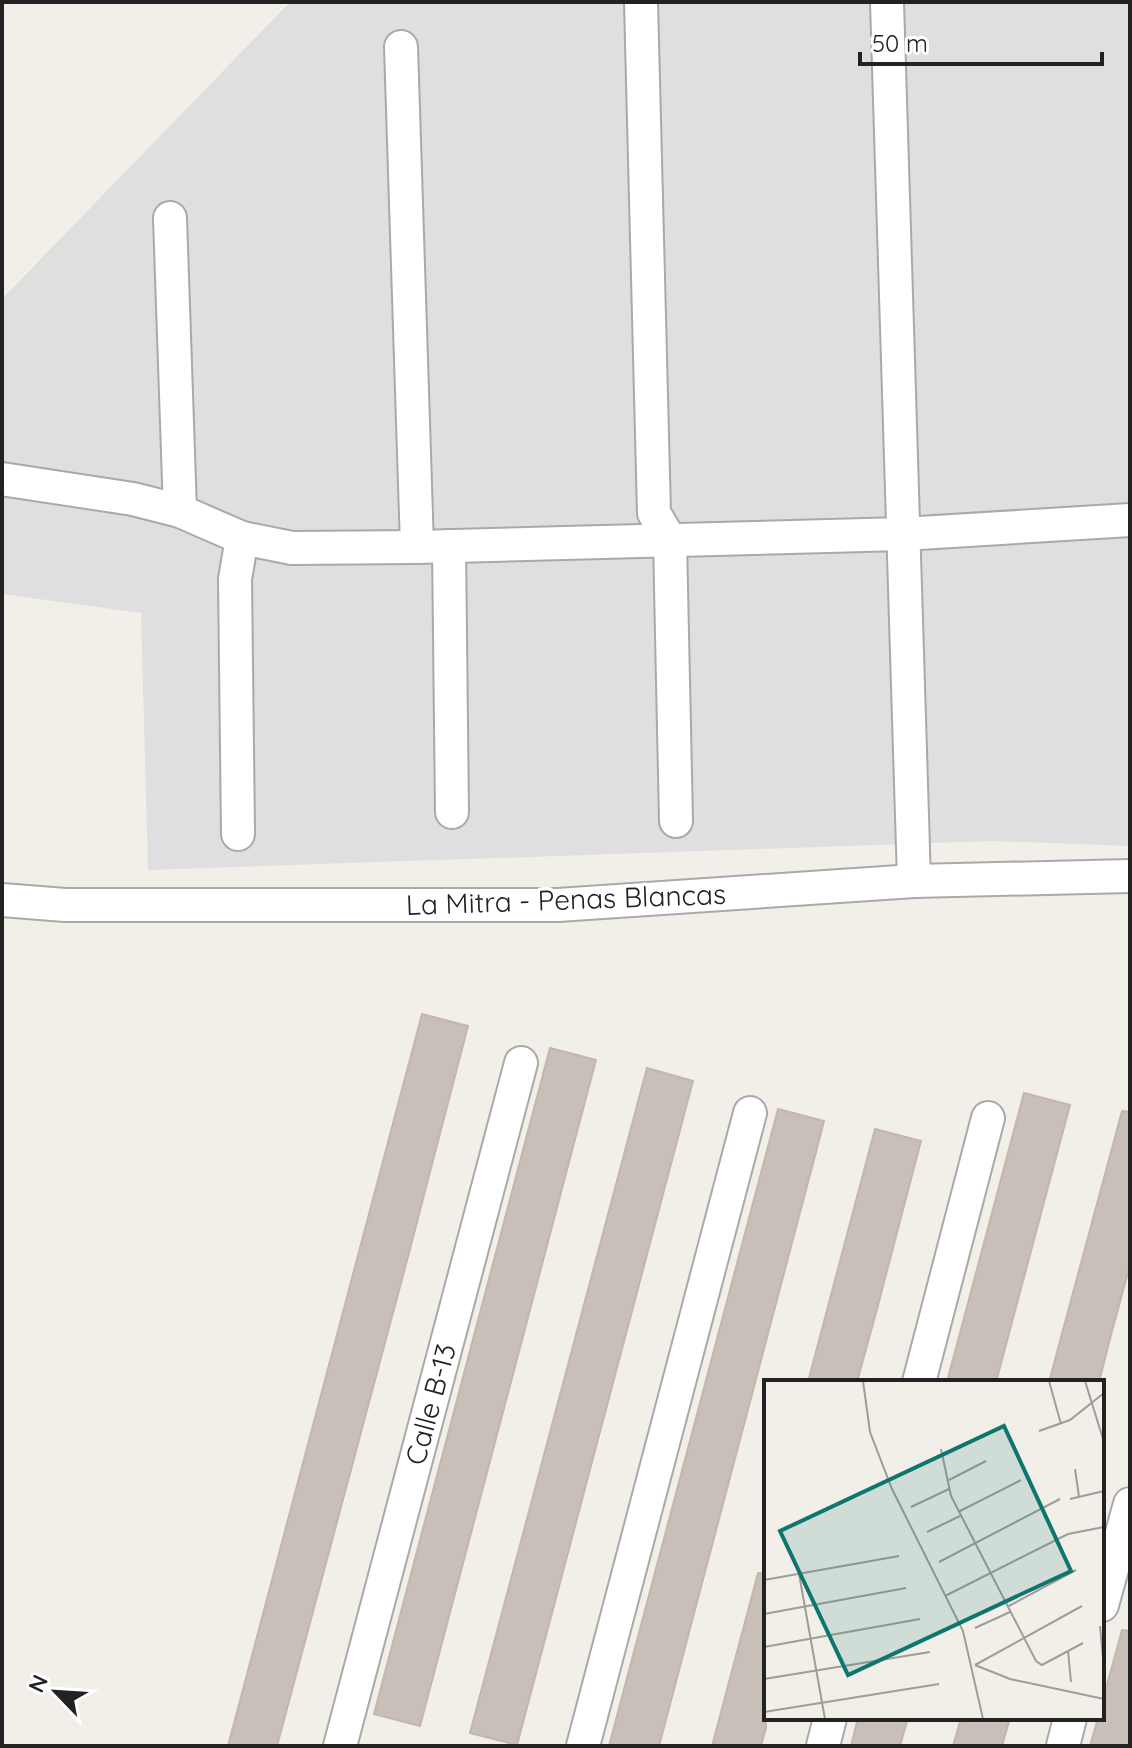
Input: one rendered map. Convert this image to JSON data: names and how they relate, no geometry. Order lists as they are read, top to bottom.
{
  "streets": {
    "street": ["La Mitra - Penas Blancas", "Calle B-13"]
  },
  "scale_bar": "50 m",
  "north": "top left"
}
